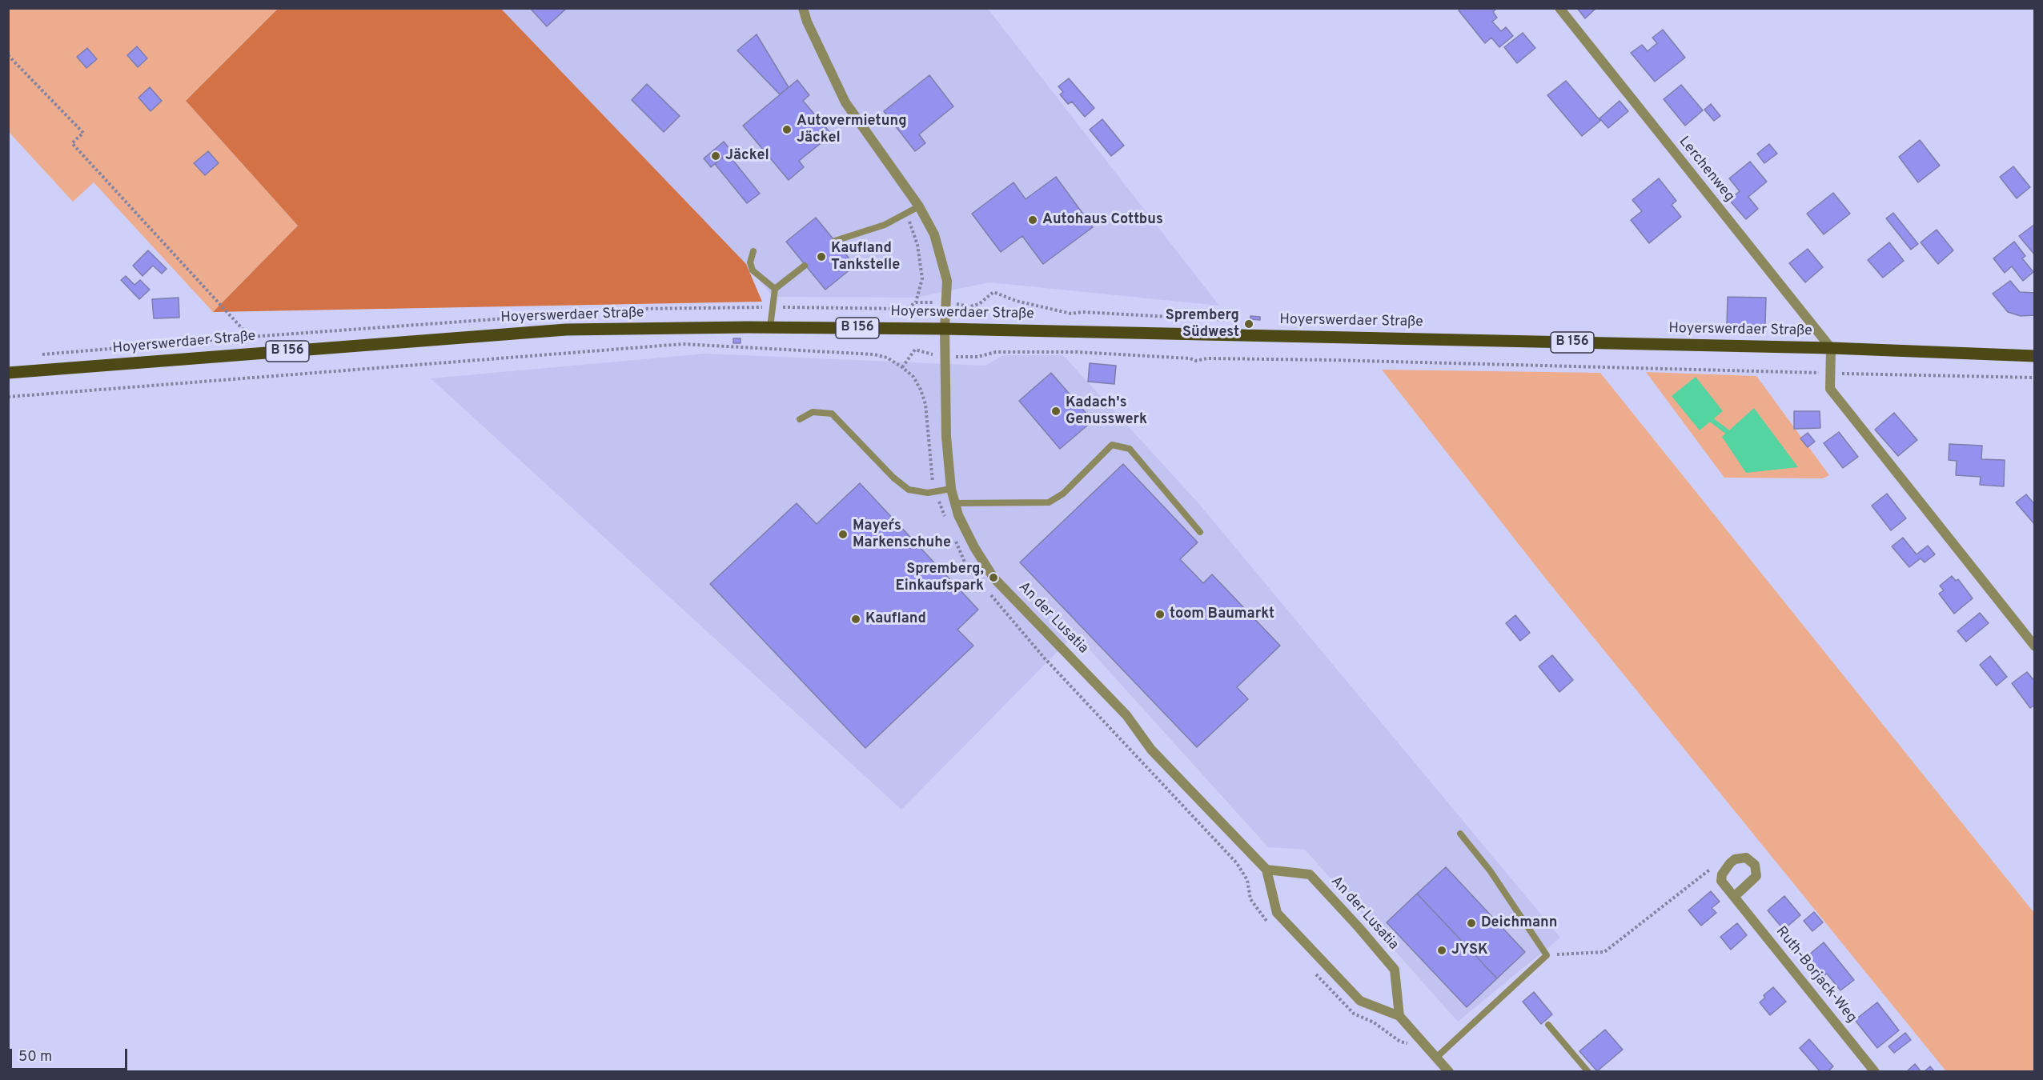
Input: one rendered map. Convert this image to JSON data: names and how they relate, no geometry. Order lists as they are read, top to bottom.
{
  "streets": {
    "main road": ["Hoyerswerdaer Straße", "B 156"],
    "street": ["Lerchenweg", "An der Lusatia", "Ruth-Borjack-Weg"]
  },
  "crossings": [
    ["Lerchenweg", "Hoyerswerdaer Straße"],
    ["Hoyerswerdaer Straße", "An der Lusatia"]
  ],
  "places": [
    "Autovermietung Jäckel",
    "Jäckel",
    "Autohaus Cottbus",
    "Kaufland Tankstelle",
    "Spremberg Südwest",
    "Kadach's Genusswerk",
    "Mayer´s Markenschuhe",
    "Spremberg, Einkaufspark",
    "toom Baumarkt",
    "Kaufland",
    "Deichmann",
    "JYSK"
  ],
  "scale_bar": "50 m"
}
